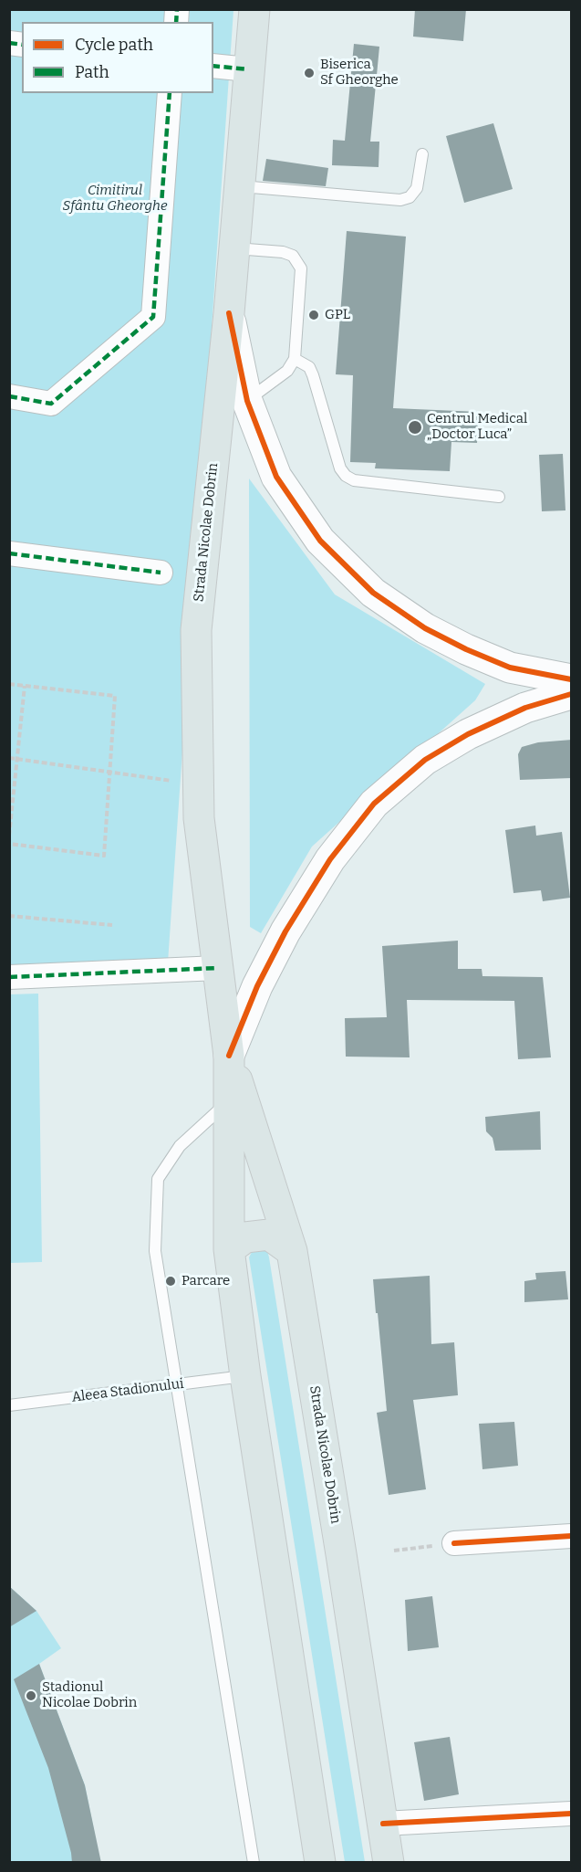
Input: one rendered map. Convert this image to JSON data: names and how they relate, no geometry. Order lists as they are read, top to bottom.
{
  "streets": {
    "main road": ["Strada Nicolae Dobrin"],
    "lane": ["Aleea Stadionului"]
  },
  "crossings": [
    ["Strada Nicolae Dobrin", "Aleea Stadionului"]
  ],
  "parks": ["Cimitirul Sfântu Gheorghe"],
  "places": [
    "Biserica Sf Gheorghe",
    "GPL",
    "Centrul Medical „Doctor Luca”",
    "Parcare",
    "Stadionul Nicolae Dobrin"
  ],
  "legend": ["Cycle path", "Path"]
}
